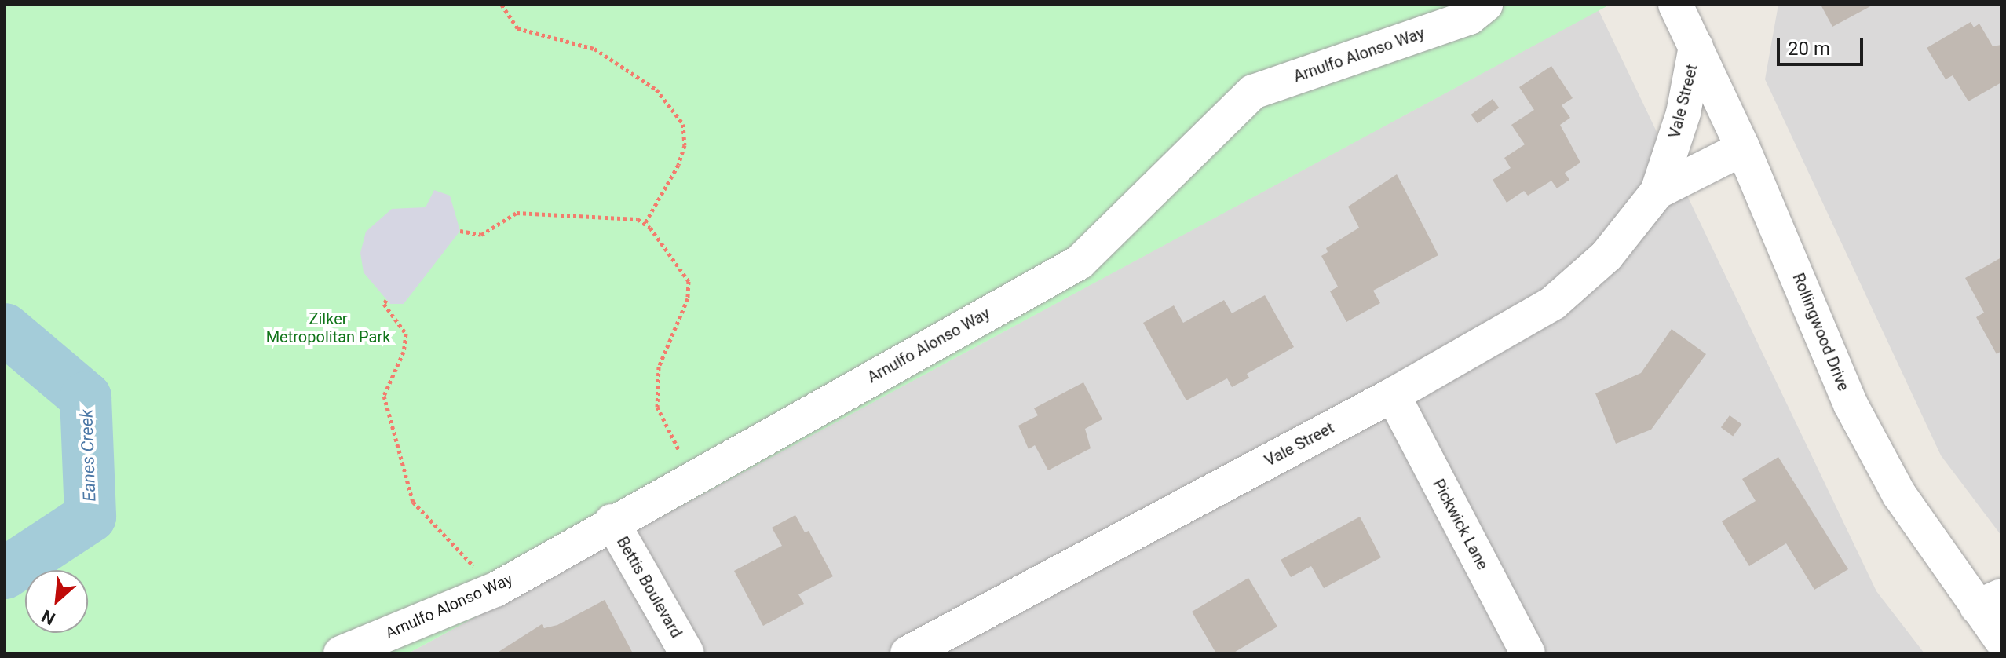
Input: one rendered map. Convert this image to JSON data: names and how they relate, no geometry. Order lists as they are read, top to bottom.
{
  "streets": {
    "street": [
      "Arnulfo Alonso Way",
      "Vale Street",
      "Rollingwood Drive",
      "Pickwick Lane",
      "Bettis Boulevard"
    ]
  },
  "crossings": [
    ["Arnulfo Alonso Way", "Bettis Boulevard"],
    ["Vale Street", "Rollingwood Drive"],
    ["Vale Street", "Pickwick Lane"]
  ],
  "water": ["Eanes Creek"],
  "parks": ["Zilker Metropolitan Park"],
  "scale_bar": "20 m",
  "north": "bottom left"
}
